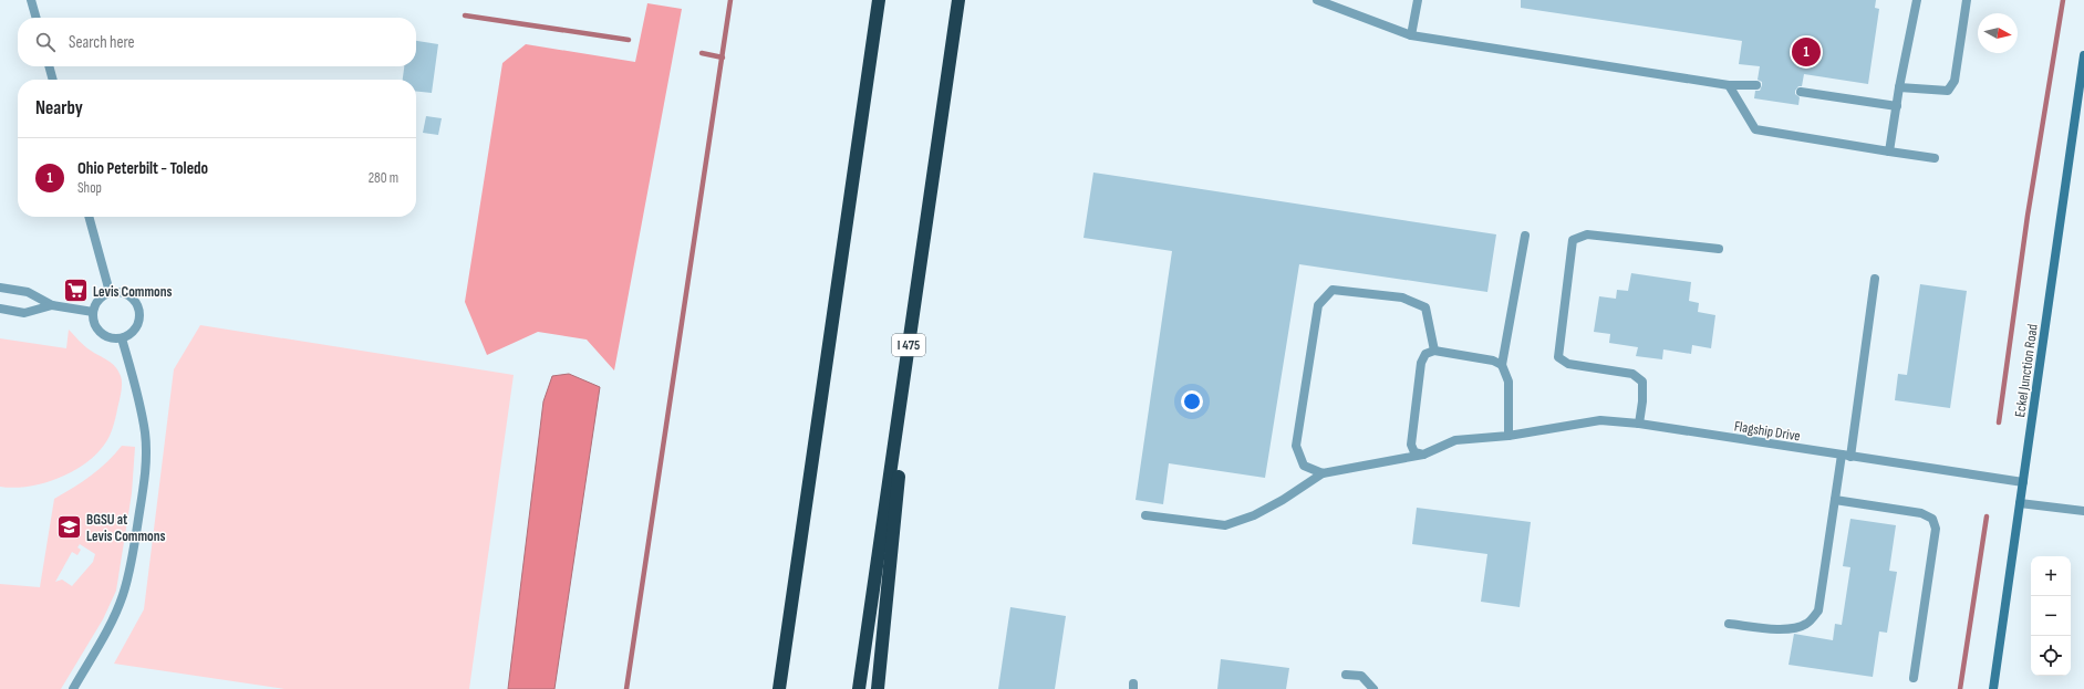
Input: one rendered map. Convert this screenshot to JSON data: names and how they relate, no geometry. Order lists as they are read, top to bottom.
{
  "streets": {
    "highway": ["I 475"],
    "street": ["Eckel Junction Road", "Flagship Drive"]
  },
  "crossings": [
    ["Eckel Junction Road", "Flagship Drive"]
  ],
  "places": {
    "supermarket": ["Levis Commons"],
    "school or university": ["BGSU at Levis Commons"]
  },
  "north": "right",
  "page": {
    "search": "Search here",
    "pins": "1",
    "heading": "Nearby",
    "list": [
      {
        "mark": "1",
        "name": "Ohio Peterbilt - Toledo",
        "note": "Shop",
        "value": "280 m"
      }
    ],
    "map_buttons": ["+", "−"]
  }
}
